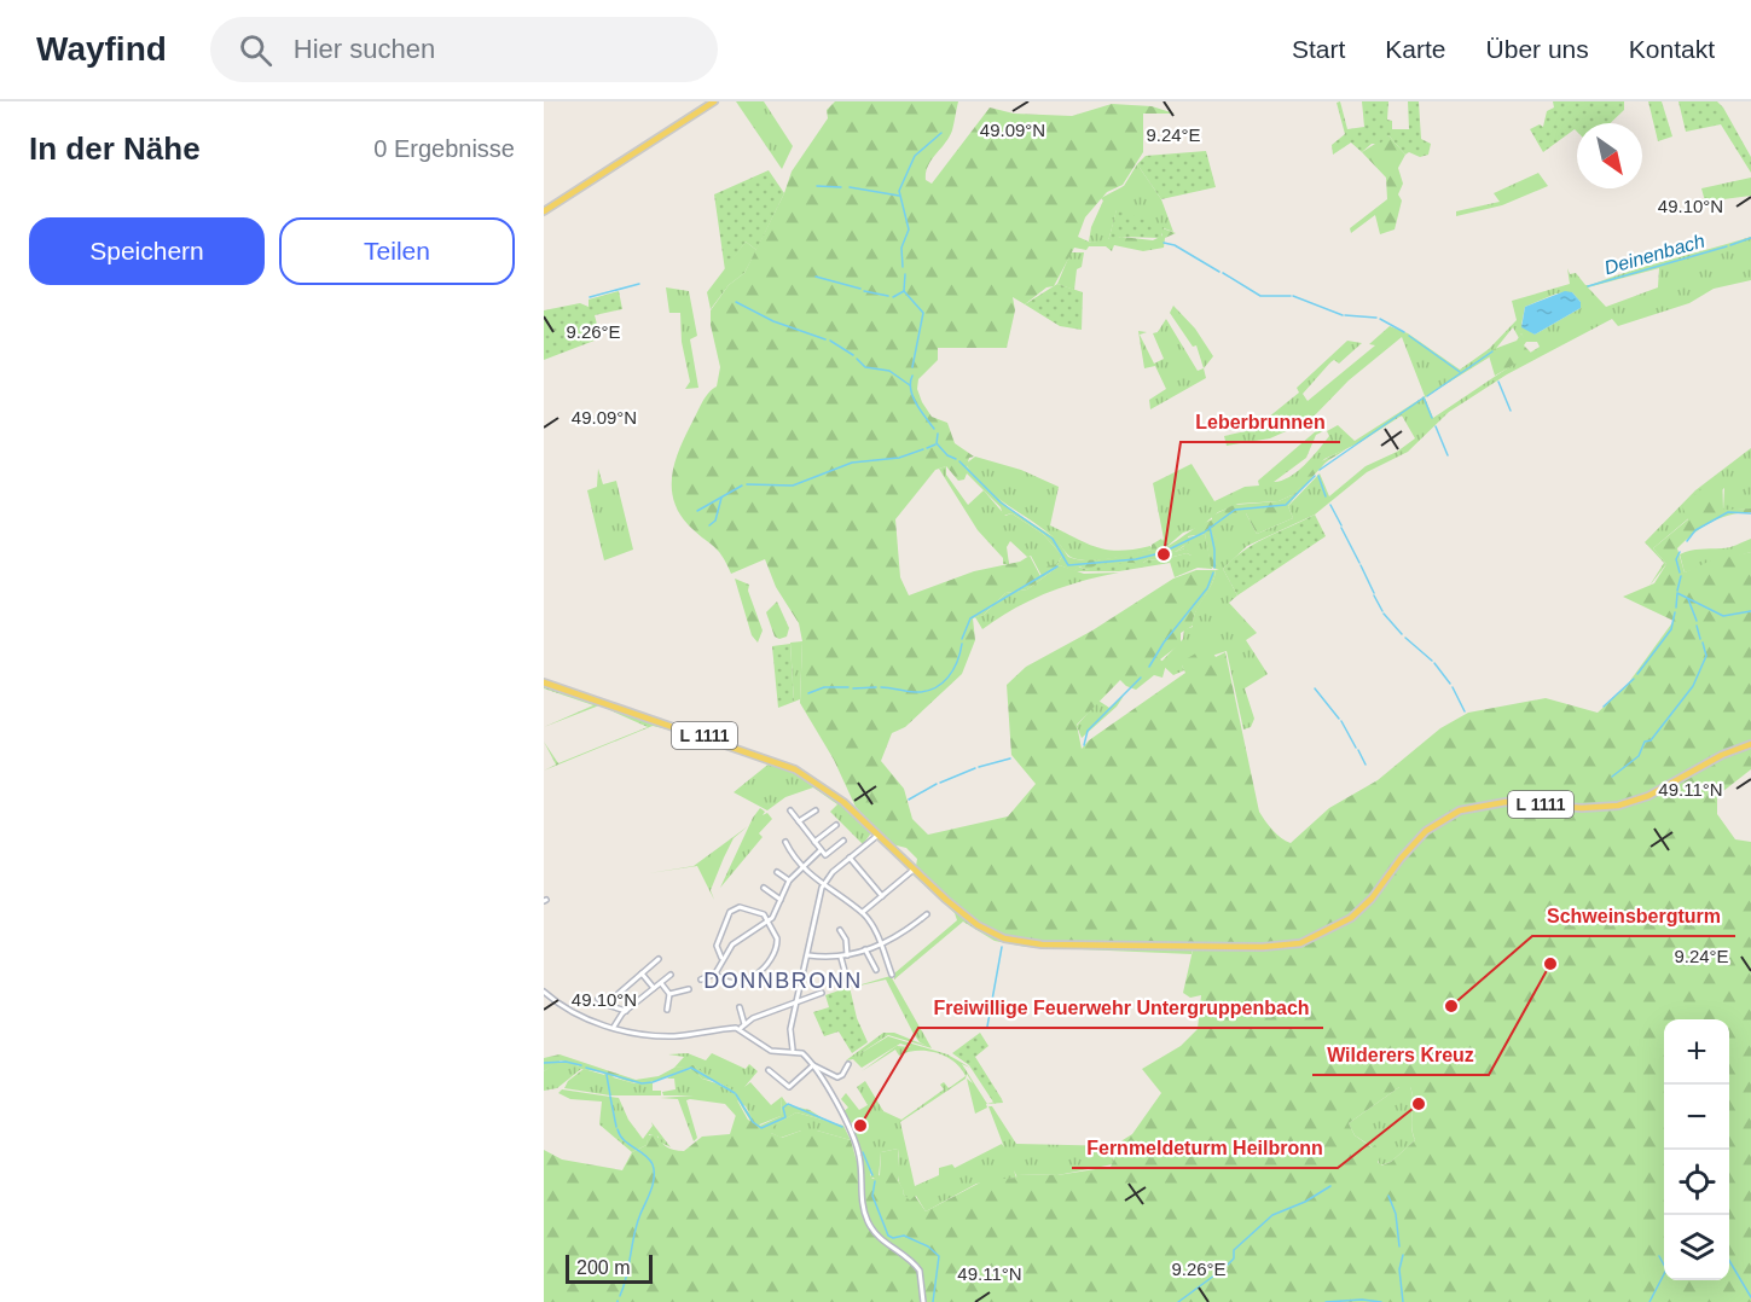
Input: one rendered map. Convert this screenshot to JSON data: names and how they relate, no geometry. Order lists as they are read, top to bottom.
{
  "streets": {
    "main road": ["L 1111"]
  },
  "districts": ["DONNBRONN"],
  "water": ["Deinenbach"],
  "places": [
    "Leberbrunnen",
    "Wilderers Kreuz",
    "Schweinsbergturm",
    "Fernmeldeturm Heilbronn",
    "Freiwillige Feuerwehr Untergruppenbach"
  ],
  "scale_bar": "200 m",
  "north": "bottom right",
  "page": {
    "header": "Wayfind",
    "search": "Hier suchen",
    "nav": [
      "Start",
      "Karte",
      "Über uns",
      "Kontakt"
    ],
    "heading": ["In der Nähe", "0 Ergebnisse"],
    "buttons": ["Speichern", "Teilen"],
    "map_buttons": ["+", "−"],
    "scale": "200 m"
  },
  "coordinates": [
    "49.09°N",
    "9.24°E",
    "49.10°N",
    "9.26°E",
    "49.11°N"
  ]
}
